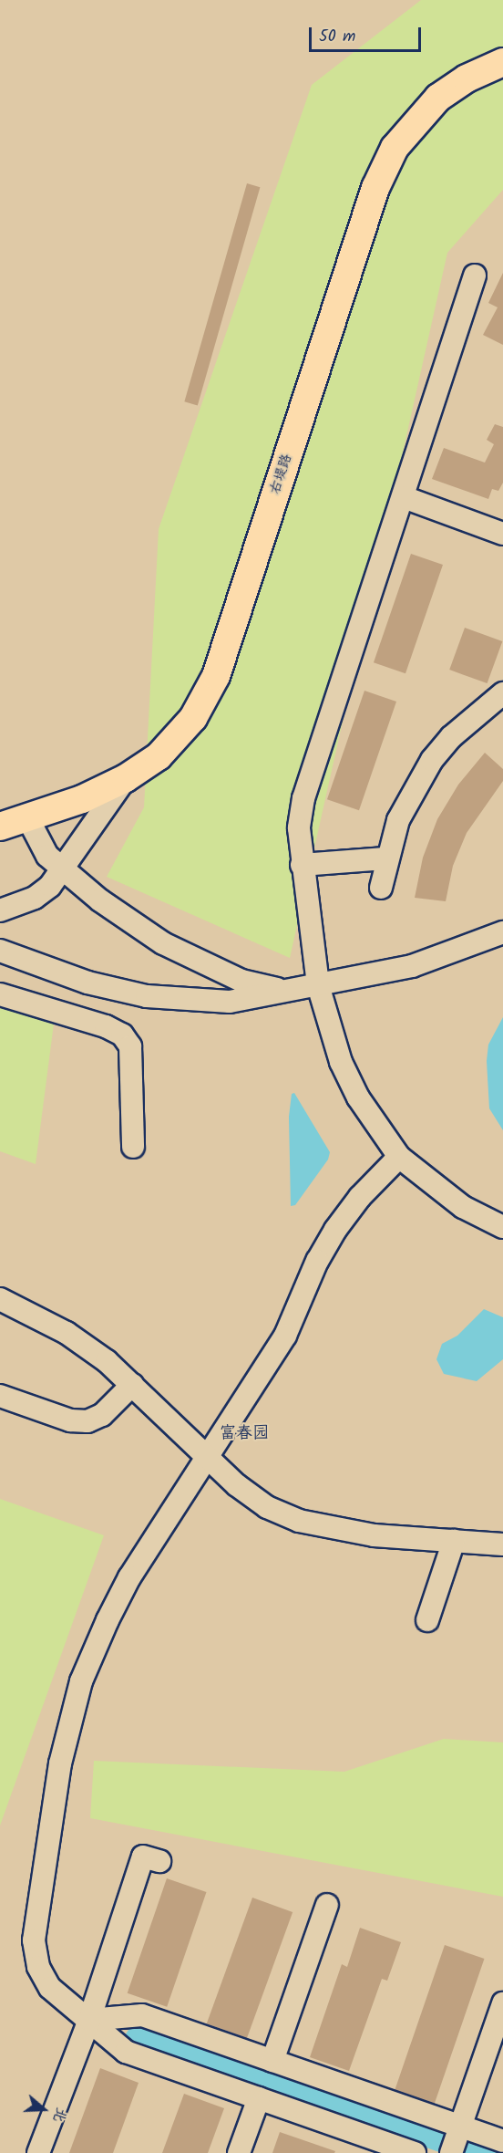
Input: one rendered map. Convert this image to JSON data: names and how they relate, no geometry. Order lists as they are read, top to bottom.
{
  "streets": {
    "main road": ["右堤路"]
  },
  "districts": ["富春园"],
  "scale_bar": "50 m",
  "north": "right"
}
